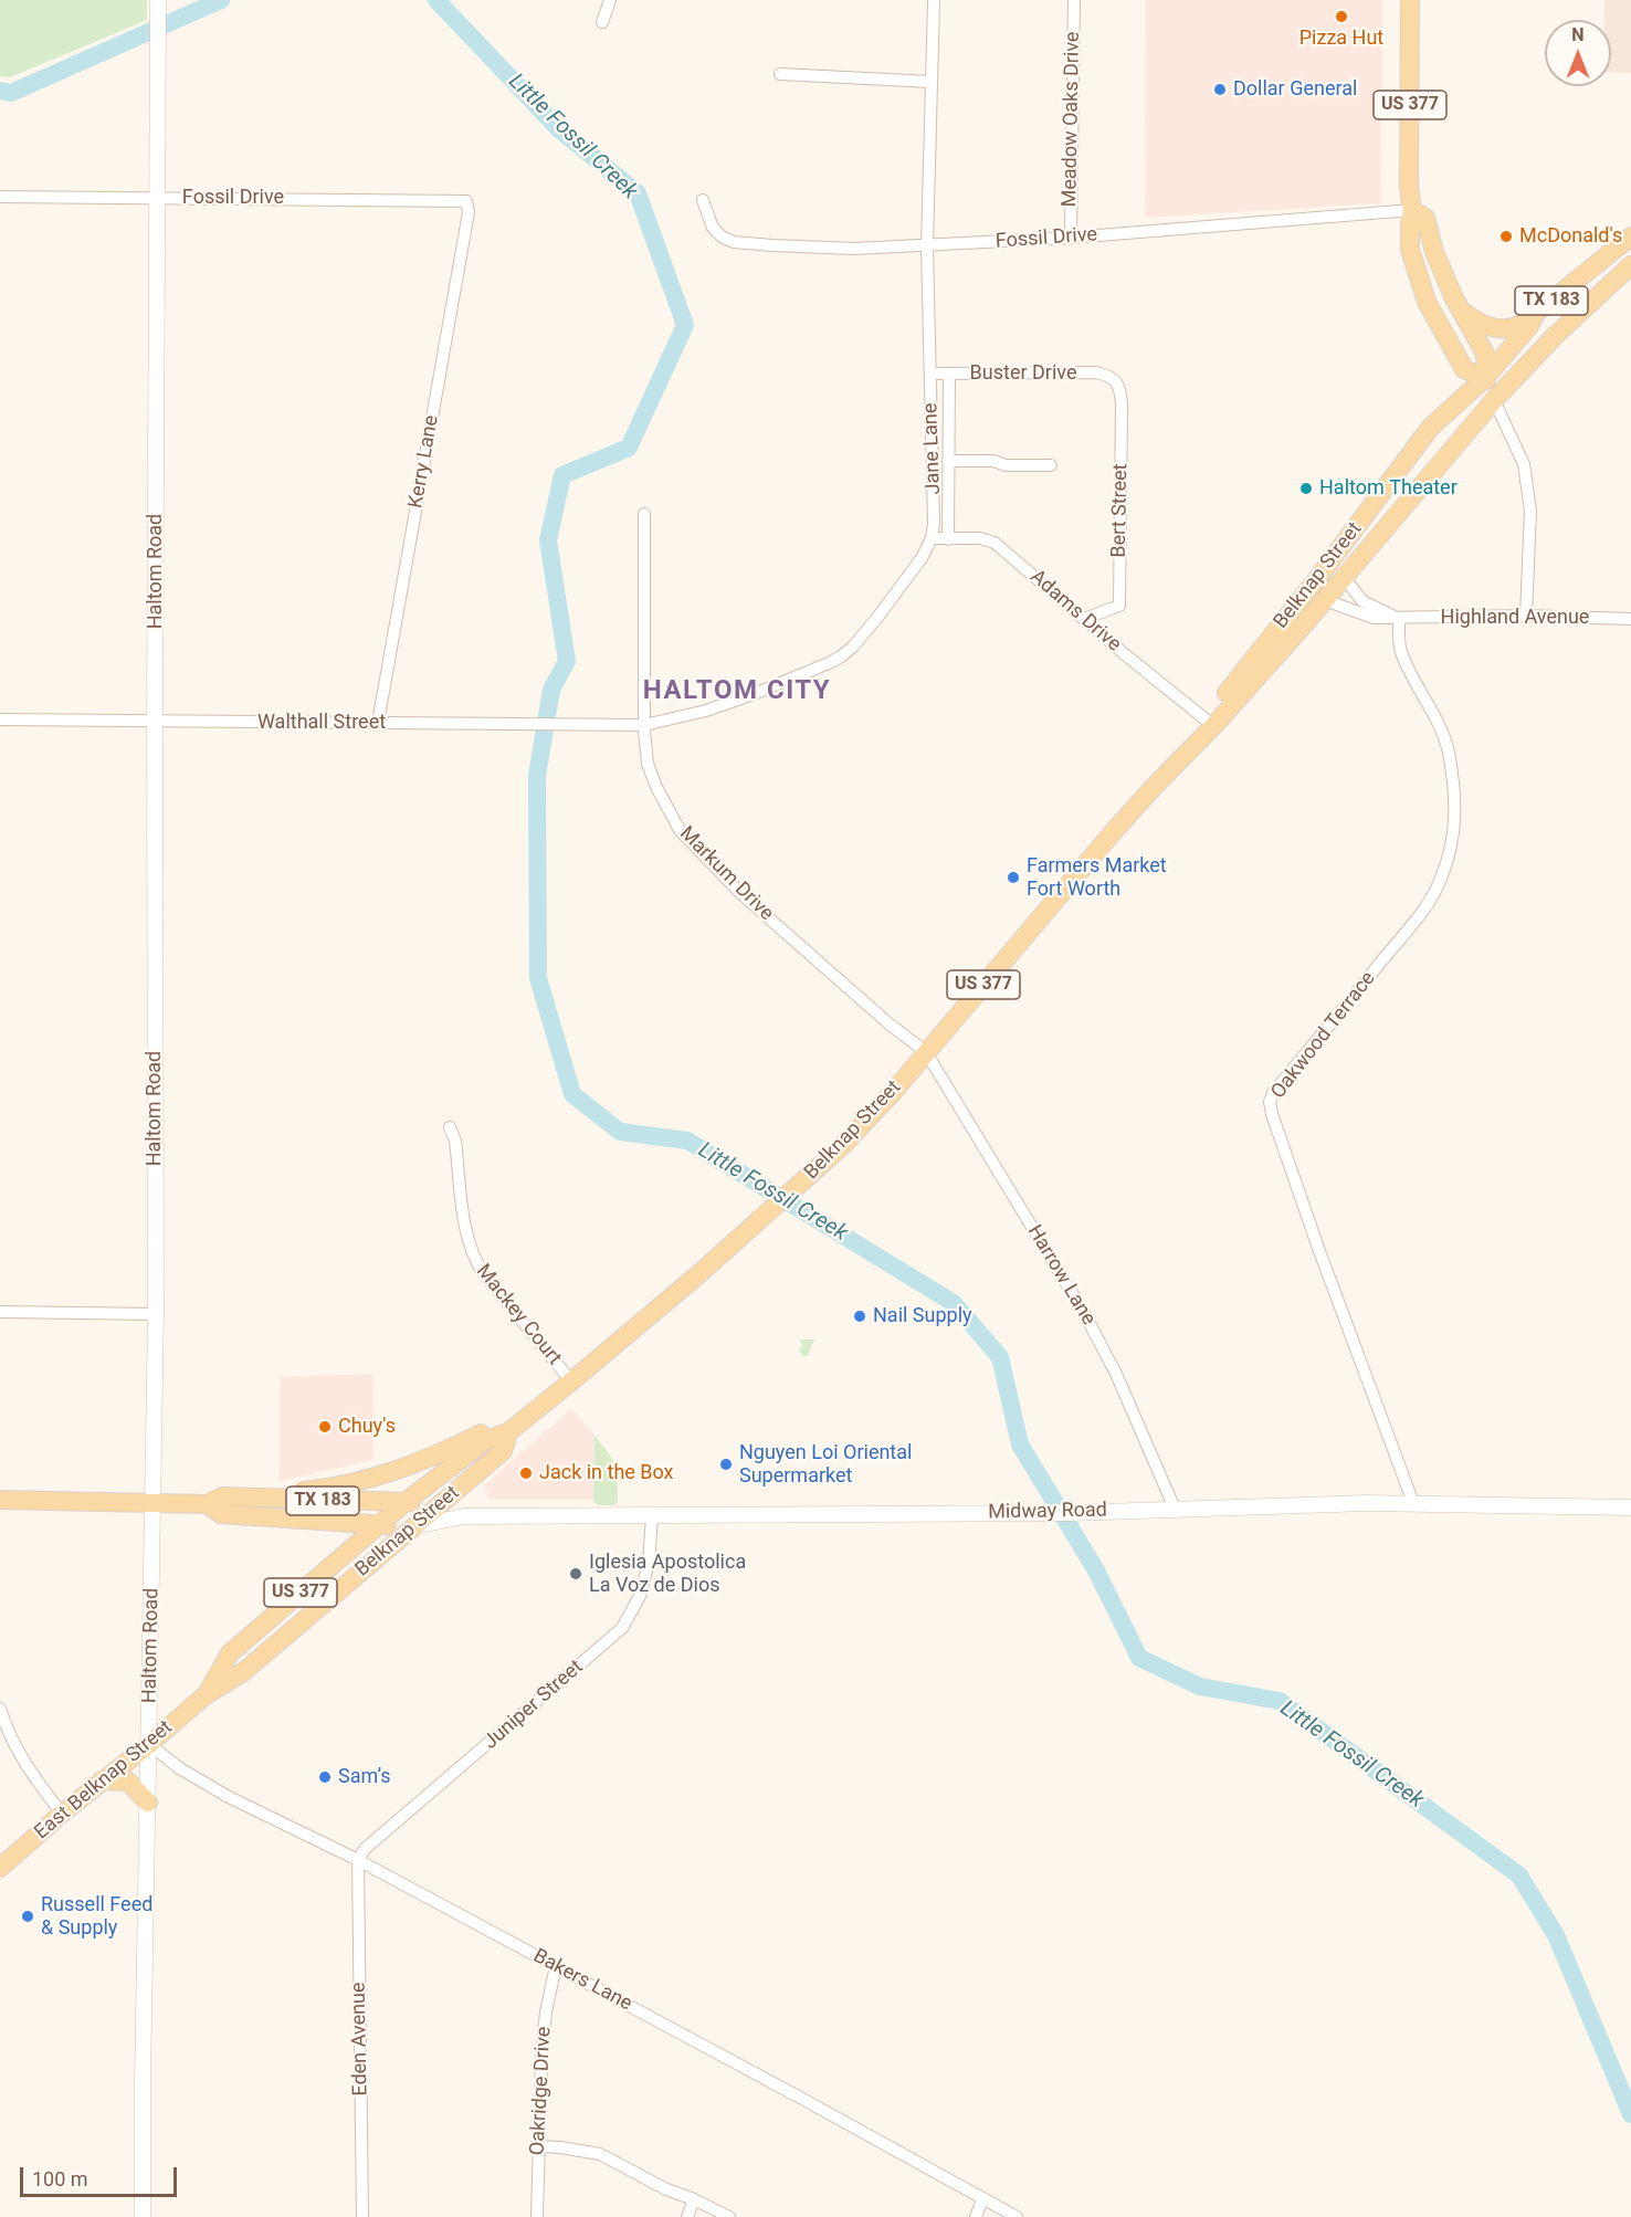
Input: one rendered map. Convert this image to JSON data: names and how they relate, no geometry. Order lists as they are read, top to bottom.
{
  "streets": {
    "main road": [
      "US 377",
      "TX 183",
      "Haltom Road",
      "Belknap Street",
      "Midway Road",
      "East Belknap Street"
    ],
    "street": [
      "Meadow Oaks Drive",
      "Fossil Drive",
      "Buster Drive",
      "Jane Lane",
      "Kerry Lane",
      "Bert Street",
      "Adams Drive",
      "Highland Avenue",
      "Walthall Street",
      "Markum Drive",
      "Oakwood Terrace",
      "Harrow Lane",
      "Mackey Court",
      "Juniper Street",
      "Bakers Lane",
      "Eden Avenue",
      "Oakridge Drive"
    ]
  },
  "crossings": [
    ["US 377", "Fossil Drive"],
    ["US 377", "Belknap Street"],
    ["Meadow Oaks Drive", "Fossil Drive"],
    ["Fossil Drive", "Jane Lane"],
    ["Fossil Drive", "Kerry Lane"],
    ["Fossil Drive", "Haltom Road"],
    ["TX 183", "Haltom Road"],
    ["TX 183", "Belknap Street"],
    ["TX 183", "Midway Road"],
    ["Buster Drive", "Jane Lane"],
    ["Buster Drive", "Bert Street"],
    ["Jane Lane", "Adams Drive"],
    ["Jane Lane", "Walthall Street"],
    ["Jane Lane", "Markum Drive"],
    ["Kerry Lane", "Walthall Street"],
    ["Bert Street", "Adams Drive"],
    ["Haltom Road", "Walthall Street"],
    ["Haltom Road", "East Belknap Street"],
    ["Haltom Road", "Bakers Lane"],
    ["Belknap Street", "Adams Drive"],
    ["Belknap Street", "Markum Drive"],
    ["Belknap Street", "Harrow Lane"],
    ["Belknap Street", "Mackey Court"],
    ["Belknap Street", "Midway Road"],
    ["Belknap Street", "East Belknap Street"],
    ["Highland Avenue", "Oakwood Terrace"],
    ["Walthall Street", "Markum Drive"],
    ["Markum Drive", "Harrow Lane"],
    ["Oakwood Terrace", "Midway Road"],
    ["Harrow Lane", "Midway Road"],
    ["Midway Road", "Juniper Street"],
    ["Juniper Street", "Bakers Lane"],
    ["Juniper Street", "Eden Avenue"],
    ["East Belknap Street", "Bakers Lane"],
    ["Bakers Lane", "Eden Avenue"],
    ["Bakers Lane", "Oakridge Drive"]
  ],
  "districts": ["HALTOM CITY"],
  "water": ["Little Fossil Creek"],
  "places": [
    "Pizza Hut",
    "Dollar General",
    "McDonald's",
    "Haltom Theater",
    "Farmers Market Fort Worth",
    "Nail Supply",
    "Chuy's",
    "Nguyen Loi Oriental Supermarket",
    "Jack in the Box",
    "Iglesia Apostolica La Voz de Dios",
    "Sam’s",
    "Russell Feed & Supply"
  ],
  "scale_bar": "100 m",
  "north": "top"
}
